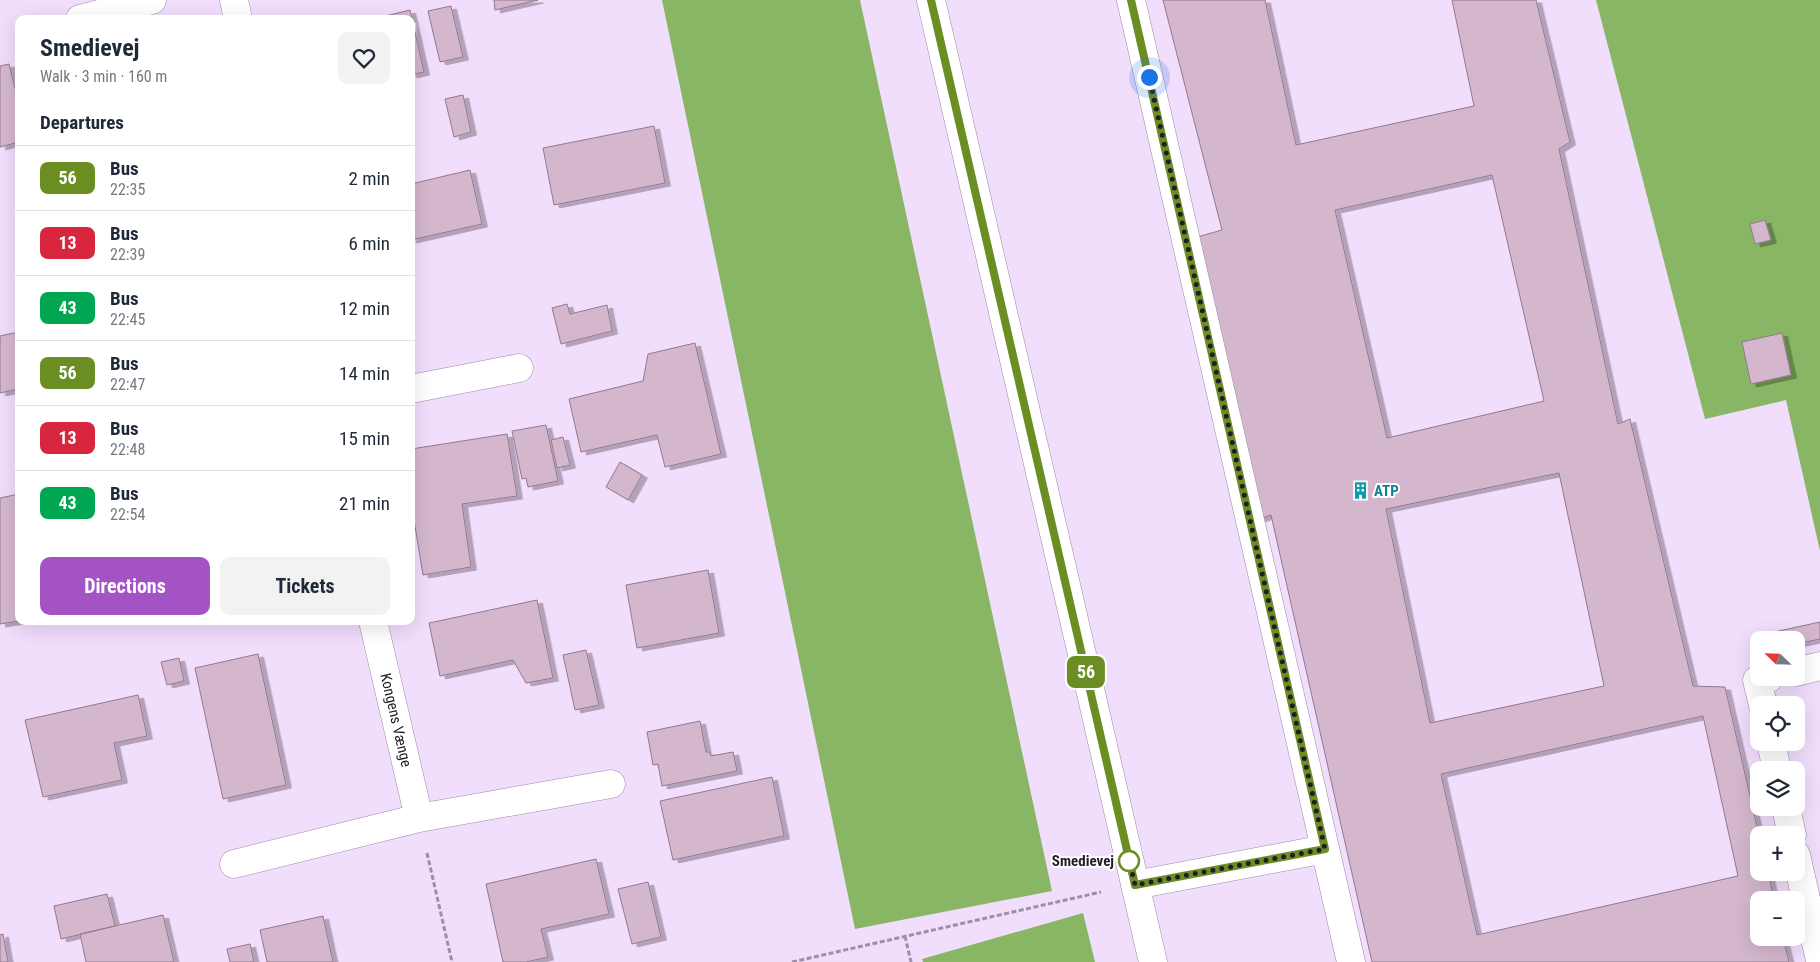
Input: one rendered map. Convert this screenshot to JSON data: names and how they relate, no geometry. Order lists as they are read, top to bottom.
{
  "streets": {
    "street": ["Kongens Vænge"]
  },
  "places": {
    "building": ["ATP"],
    "other": ["Smedievej"]
  },
  "lines": ["bus line 56"],
  "north": "top left",
  "page": {
    "on_map": "56",
    "heading": [
      ["Smedievej", "Walk · 3 min · 160 m"],
      "Departures"
    ],
    "list": [
      {
        "mark": "56",
        "name": "Bus",
        "note": "22:35",
        "value": "2 min"
      },
      {
        "mark": "13",
        "name": "Bus",
        "note": "22:39",
        "value": "6 min"
      },
      {
        "mark": "43",
        "name": "Bus",
        "note": "22:45",
        "value": "12 min"
      },
      {
        "mark": "56",
        "name": "Bus",
        "note": "22:47",
        "value": "14 min"
      },
      {
        "mark": "13",
        "name": "Bus",
        "note": "22:48",
        "value": "15 min"
      },
      {
        "mark": "43",
        "name": "Bus",
        "note": "22:54",
        "value": "21 min"
      }
    ],
    "buttons": ["Directions", "Tickets"],
    "map_buttons": ["+", "−"]
  }
}
